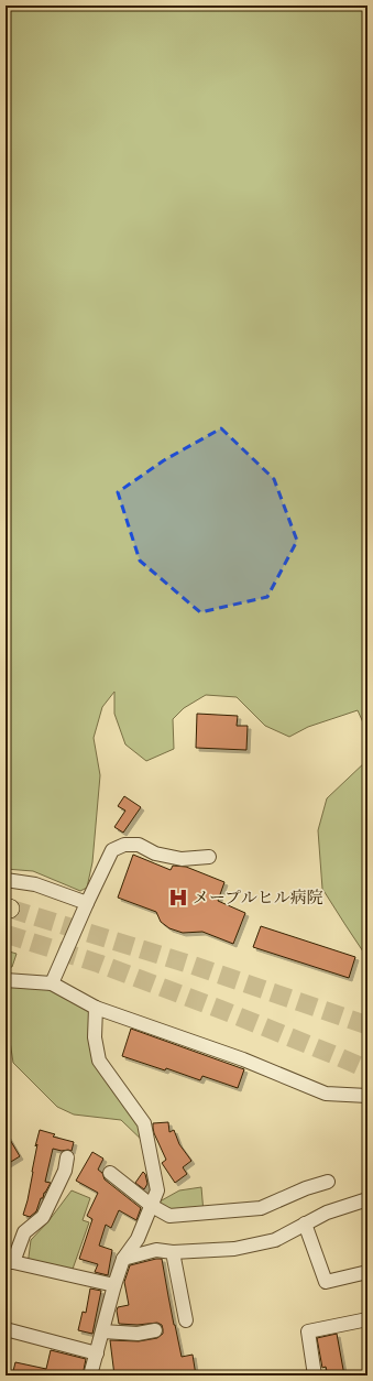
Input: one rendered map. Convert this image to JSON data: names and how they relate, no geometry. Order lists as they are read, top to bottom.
{
  "places": {
    "hospital": ["メープルヒル病院"]
  }
}
